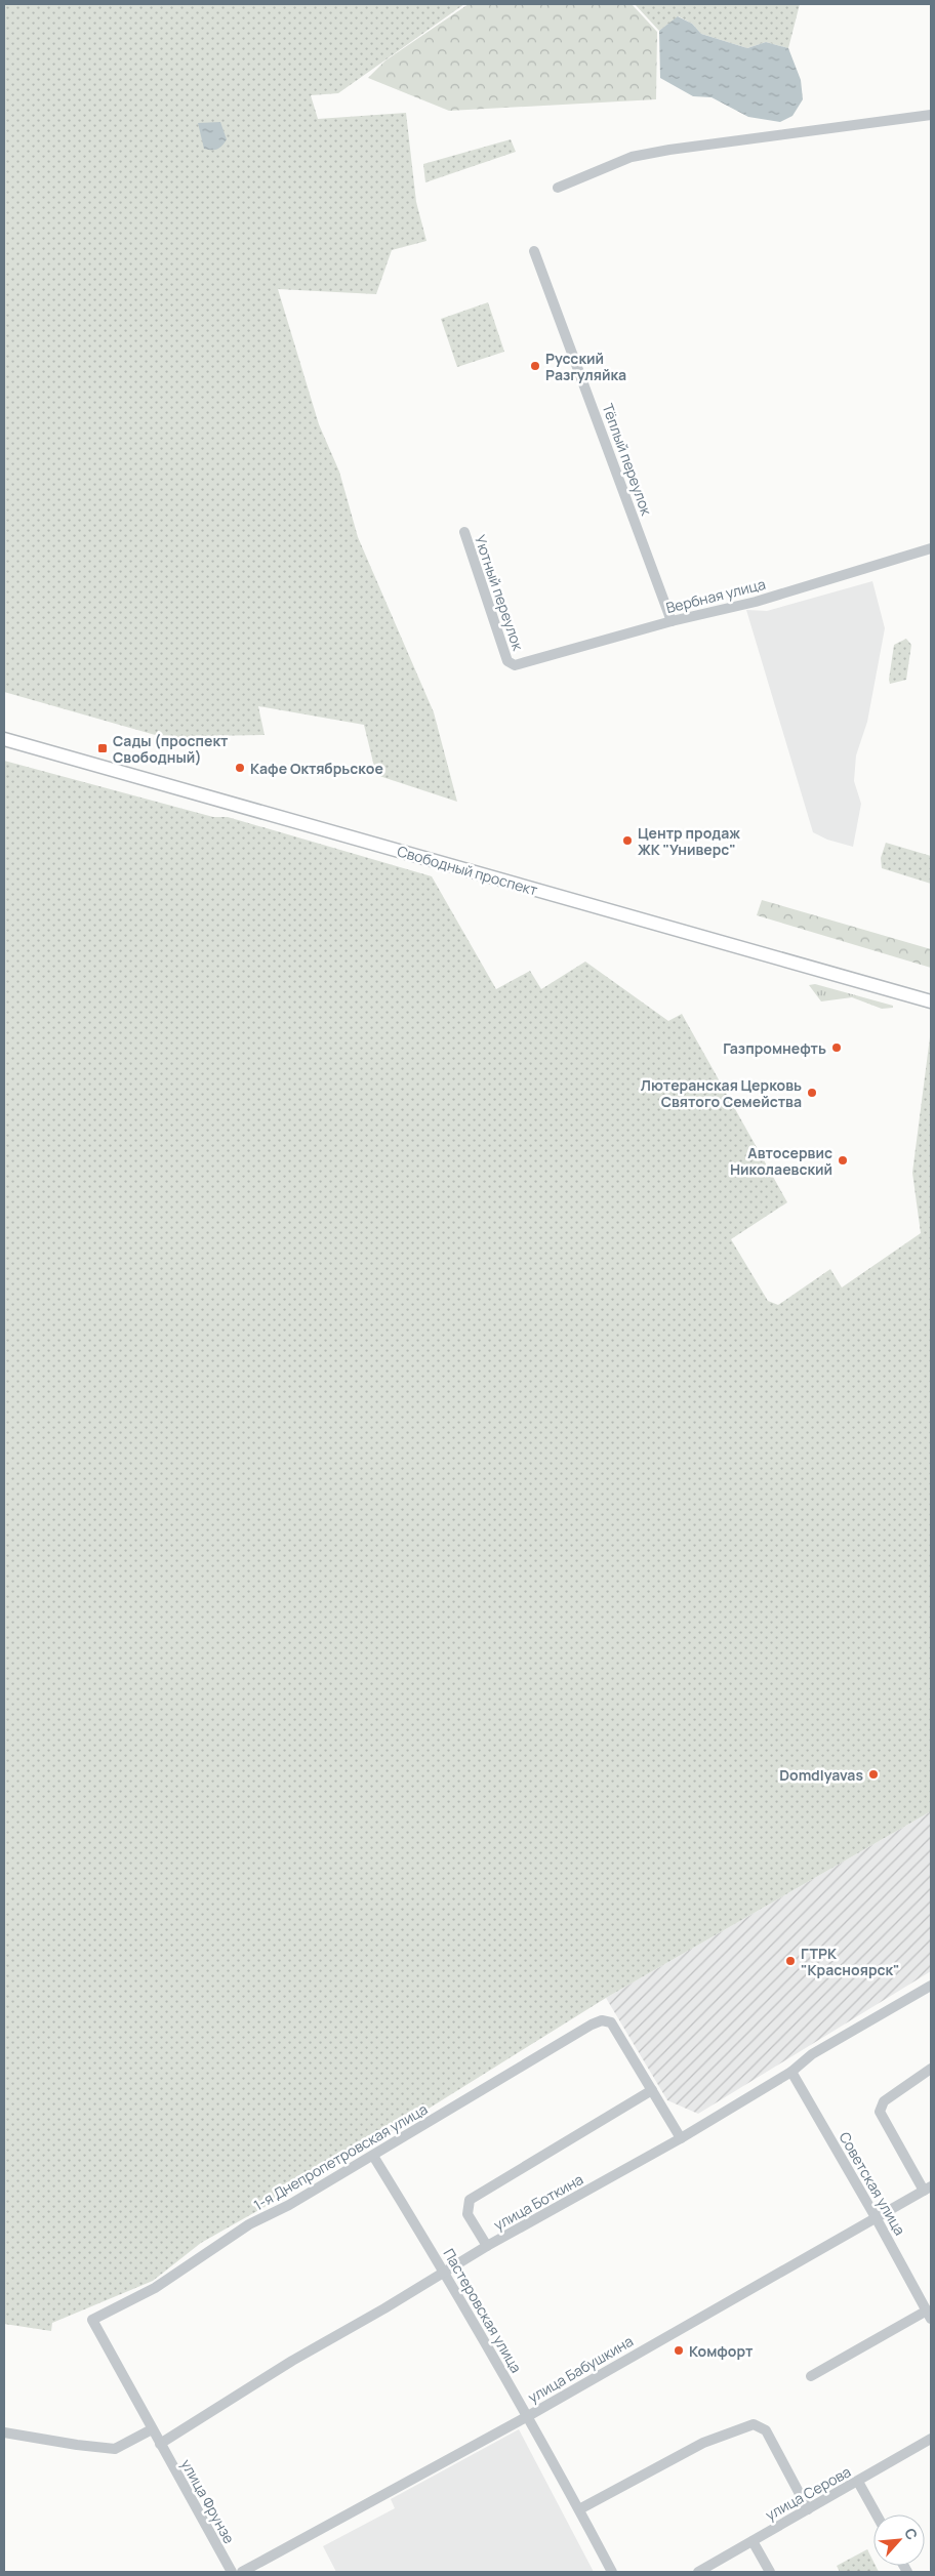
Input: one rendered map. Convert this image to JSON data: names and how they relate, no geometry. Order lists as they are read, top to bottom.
{
  "streets": {
    "main road": ["Свободный проспект"],
    "street": [
      "Тёплый переулок",
      "Уютный переулок",
      "Вербная улица",
      "1-я Днепропетровская улица",
      "Советская улица",
      "улица Боткина",
      "Пастеровская улица",
      "улица Бабушкина",
      "улица Серова",
      "улица Фрунзе"
    ]
  },
  "crossings": [
    ["Тёплый переулок", "Вербная улица"],
    ["Уютный переулок", "Вербная улица"],
    ["1-я Днепропетровская улица", "улица Боткина"],
    ["1-я Днепропетровская улица", "Пастеровская улица"],
    ["1-я Днепропетровская улица", "улица Фрунзе"],
    ["Советская улица", "улица Боткина"],
    ["Советская улица", "улица Бабушкина"],
    ["улица Боткина", "Пастеровская улица"],
    ["улица Боткина", "улица Фрунзе"],
    ["Пастеровская улица", "улица Бабушкина"]
  ],
  "places": {
    "other": [
      "Русский Разгуляйка",
      "Кафе Октябрьское",
      "Центр продаж ЖК \"Универс\"",
      "Газпромнефть",
      "Лютеранская Церковь Святого Семейства",
      "Автосервис Николаевский",
      "Domdlyavas",
      "ГТРК \"Красноярск\"",
      "Комфорт"
    ],
    "transit": ["Сады (проспект Свободный)"]
  },
  "north": "top right"
}
